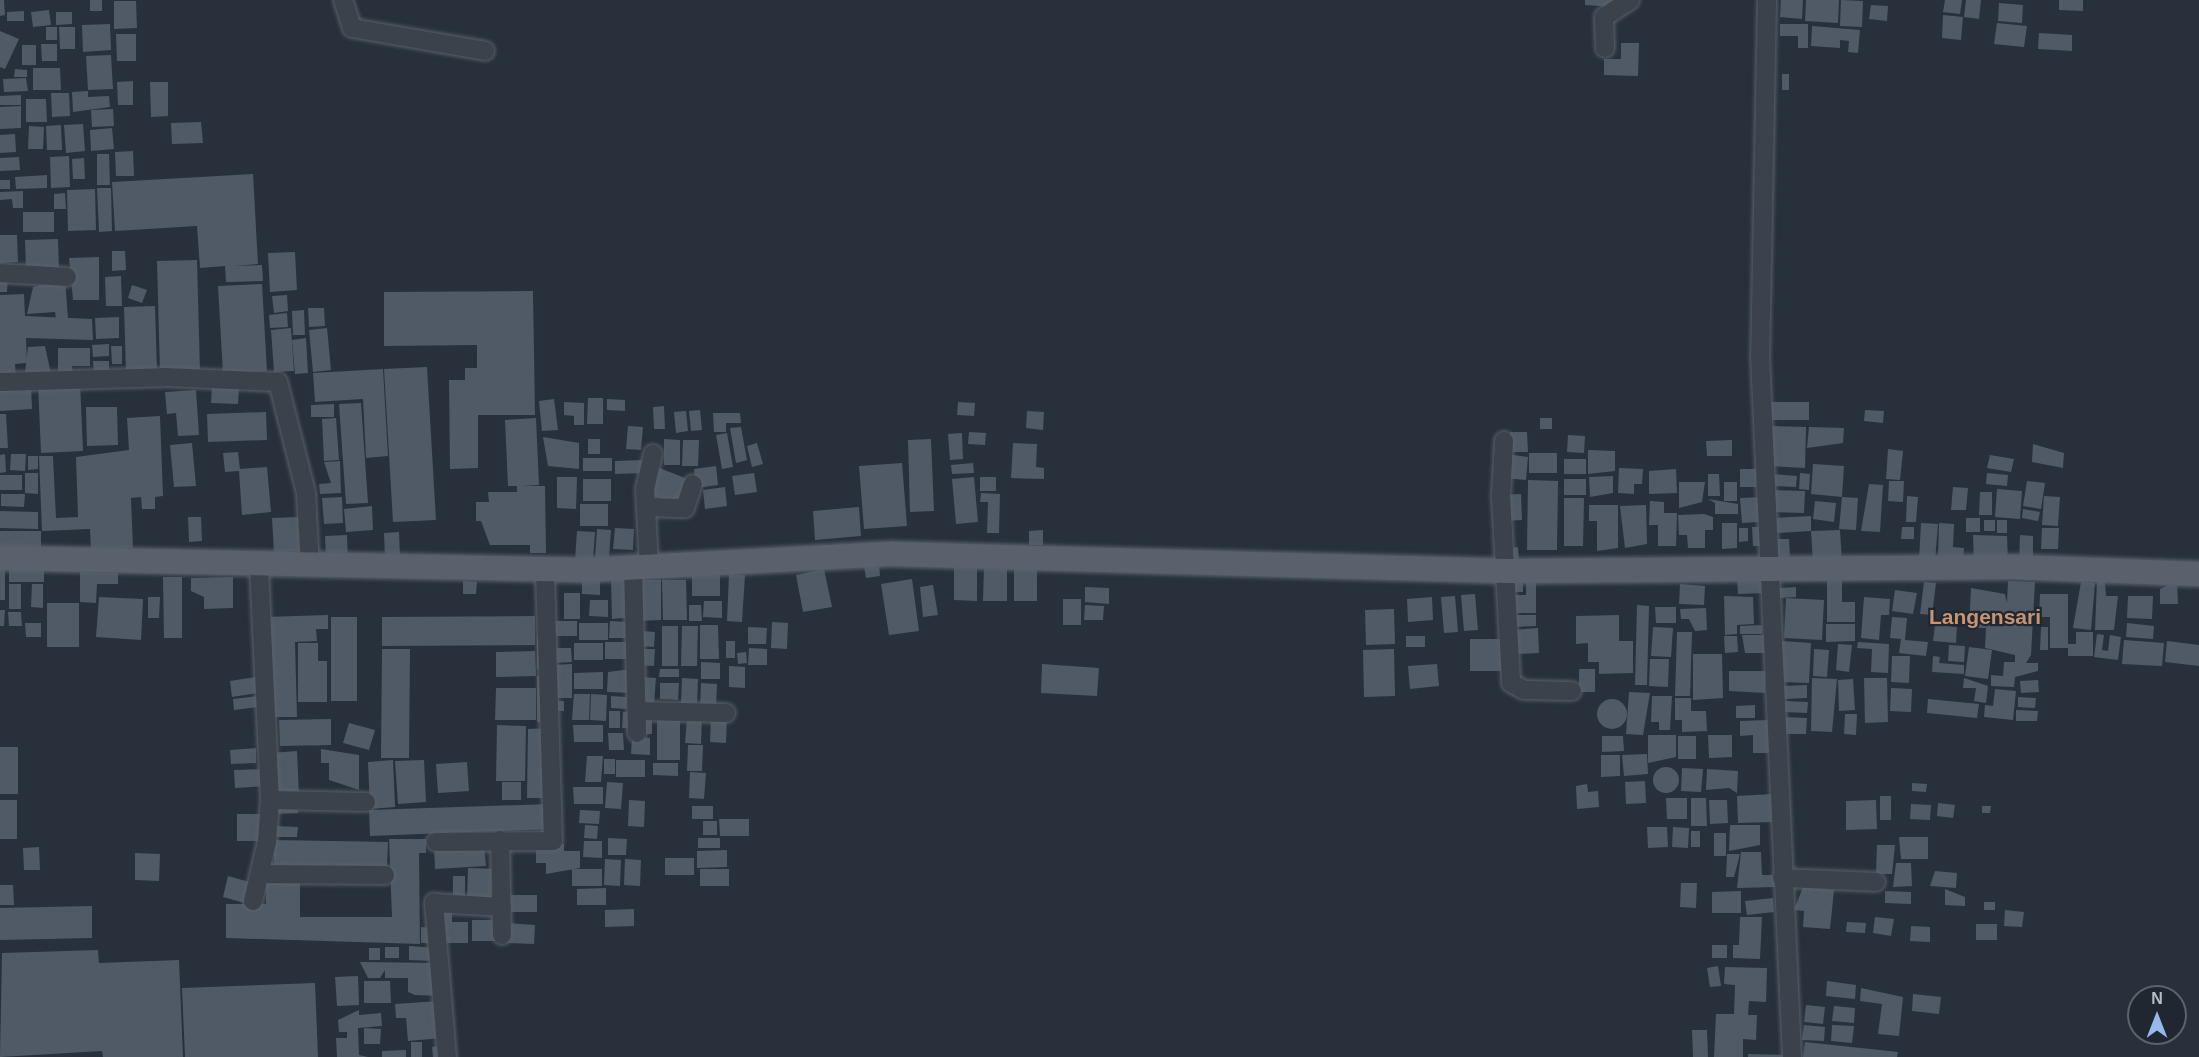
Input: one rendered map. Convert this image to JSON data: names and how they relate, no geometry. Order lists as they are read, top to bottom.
{
  "districts": ["Langensari"],
  "north": "top"
}
